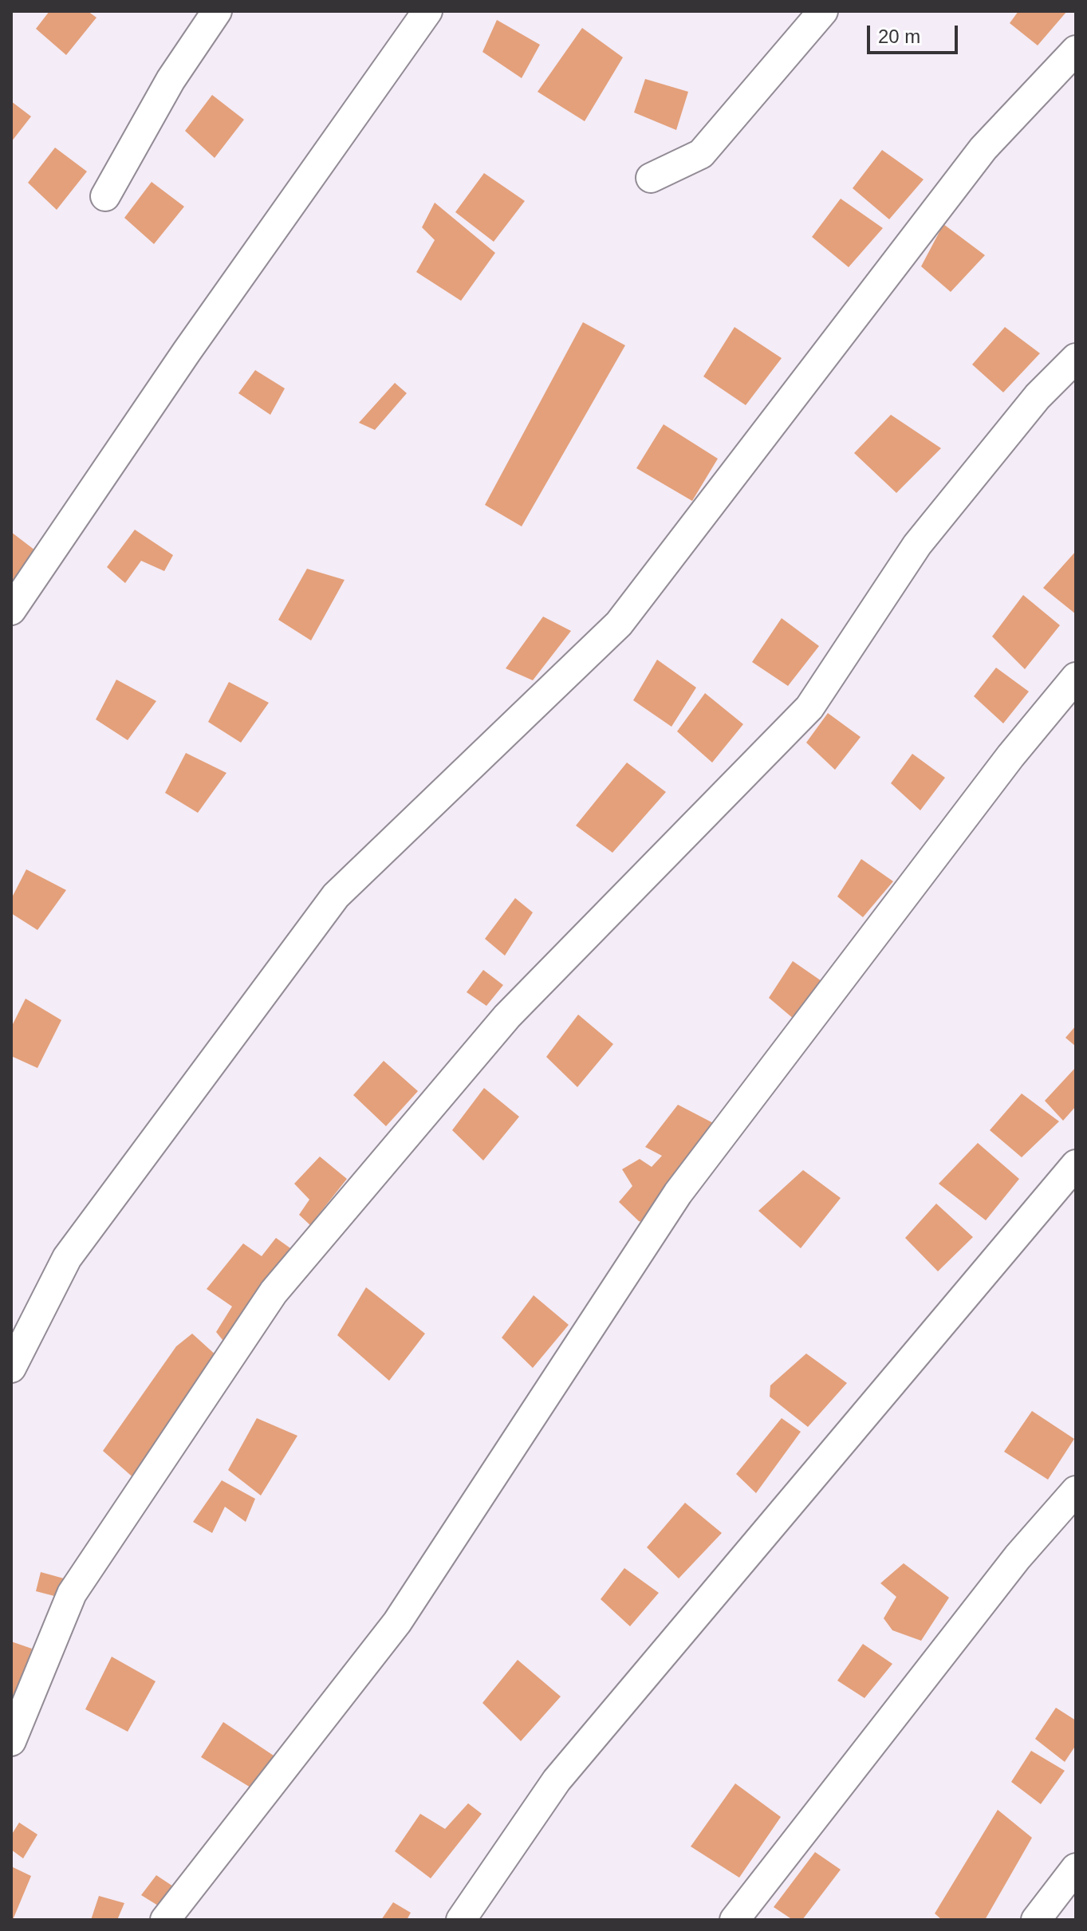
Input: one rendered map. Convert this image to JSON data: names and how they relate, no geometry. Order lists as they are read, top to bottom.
{
  "scale_bar": "20 m"
}
